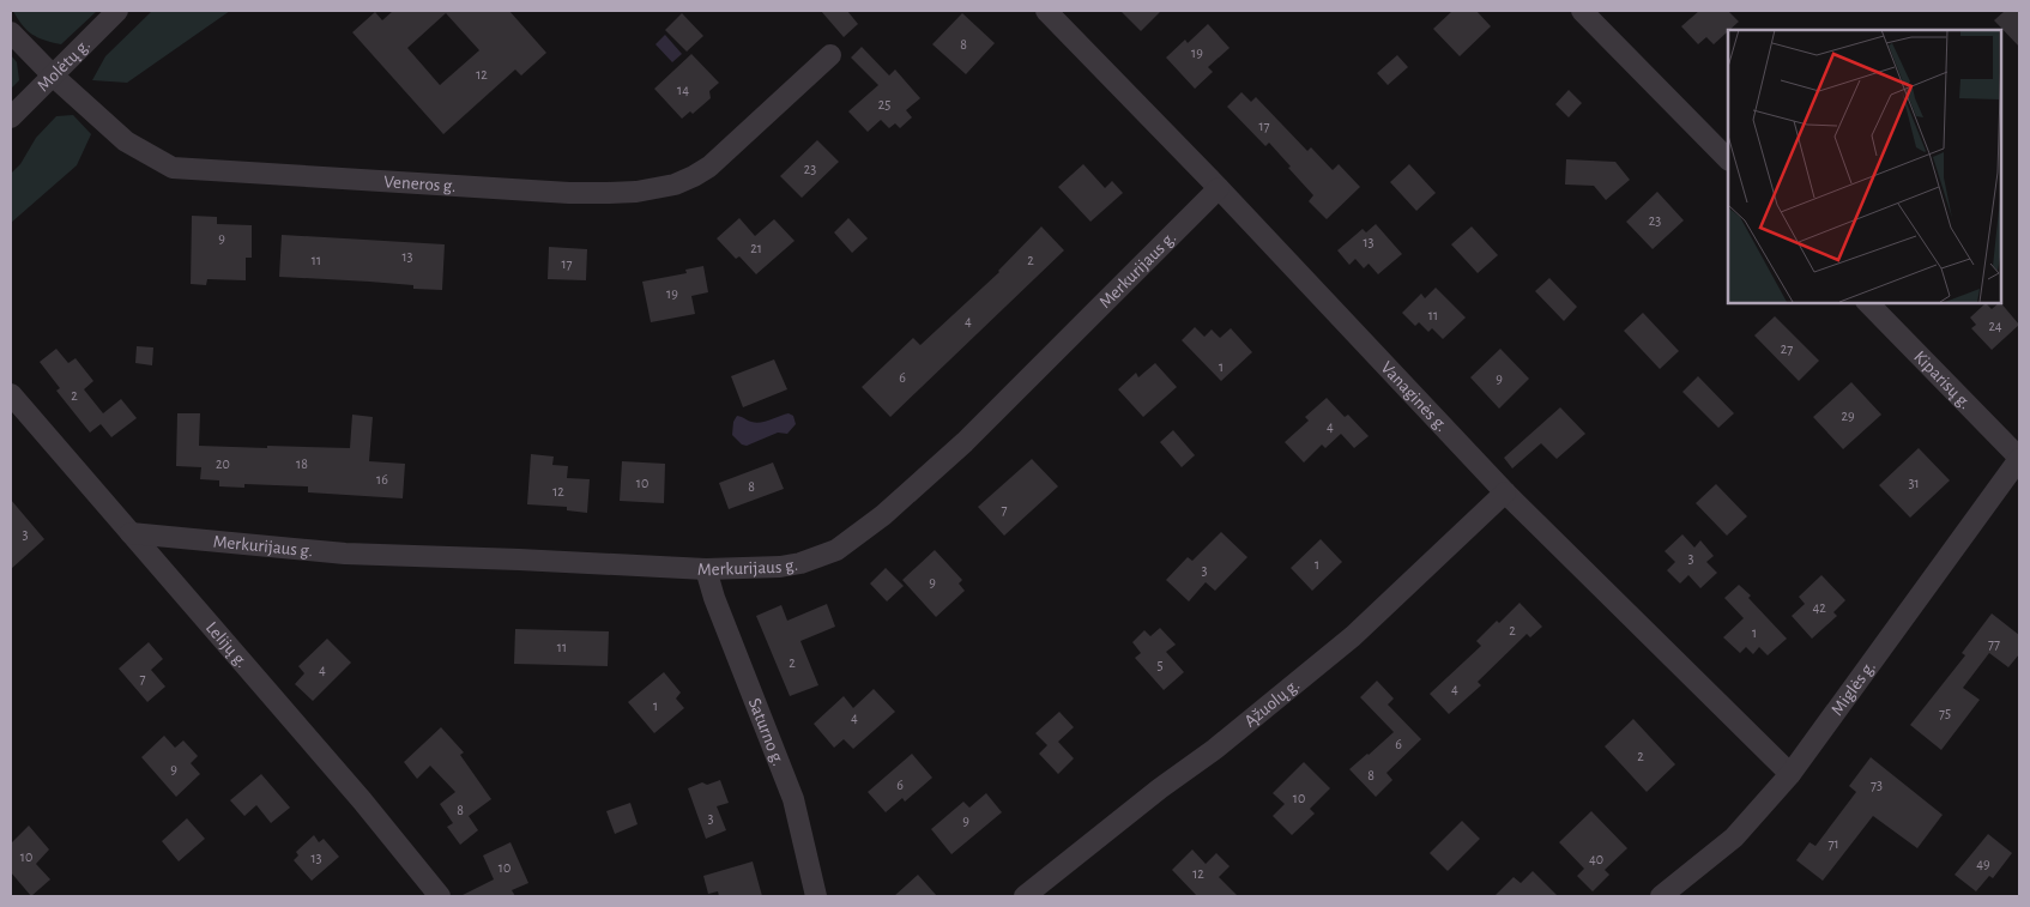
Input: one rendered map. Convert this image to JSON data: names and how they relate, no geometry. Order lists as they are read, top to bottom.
{
  "streets": {
    "street": [
      "Molėtų g.",
      "Veneros g.",
      "Merkurijaus g.",
      "Kiparisų g.",
      "Vanaginės g.",
      "Lelijų g.",
      "Miglės g.",
      "Ąžuolų g.",
      "Saturno g."
    ]
  },
  "crossings": [
    ["Molėtų g.", "Veneros g."],
    ["Merkurijaus g.", "Vanaginės g."],
    ["Merkurijaus g.", "Lelijų g."],
    ["Merkurijaus g.", "Saturno g."],
    ["Kiparisų g.", "Miglės g."],
    ["Vanaginės g.", "Miglės g."],
    ["Vanaginės g.", "Ąžuolų g."]
  ],
  "house_numbers": [
    "8",
    "19",
    "12",
    "14",
    "25",
    "17",
    "23",
    "23",
    "9",
    "13",
    "21",
    "13",
    "11",
    "2",
    "17",
    "19",
    "11",
    "4",
    "24",
    "27",
    "1",
    "6",
    "9",
    "2",
    "29",
    "4",
    "20",
    "18",
    "16",
    "10",
    "31",
    "8",
    "12",
    "7",
    "3",
    "3",
    "1",
    "3",
    "9",
    "42",
    "2",
    "1",
    "77",
    "11",
    "2",
    "5",
    "4",
    "7",
    "4",
    "1",
    "75",
    "4",
    "6",
    "2",
    "9",
    "8",
    "6",
    "73",
    "10",
    "8",
    "3",
    "9",
    "71",
    "10",
    "13",
    "40",
    "49",
    "10",
    "12"
  ]
}
